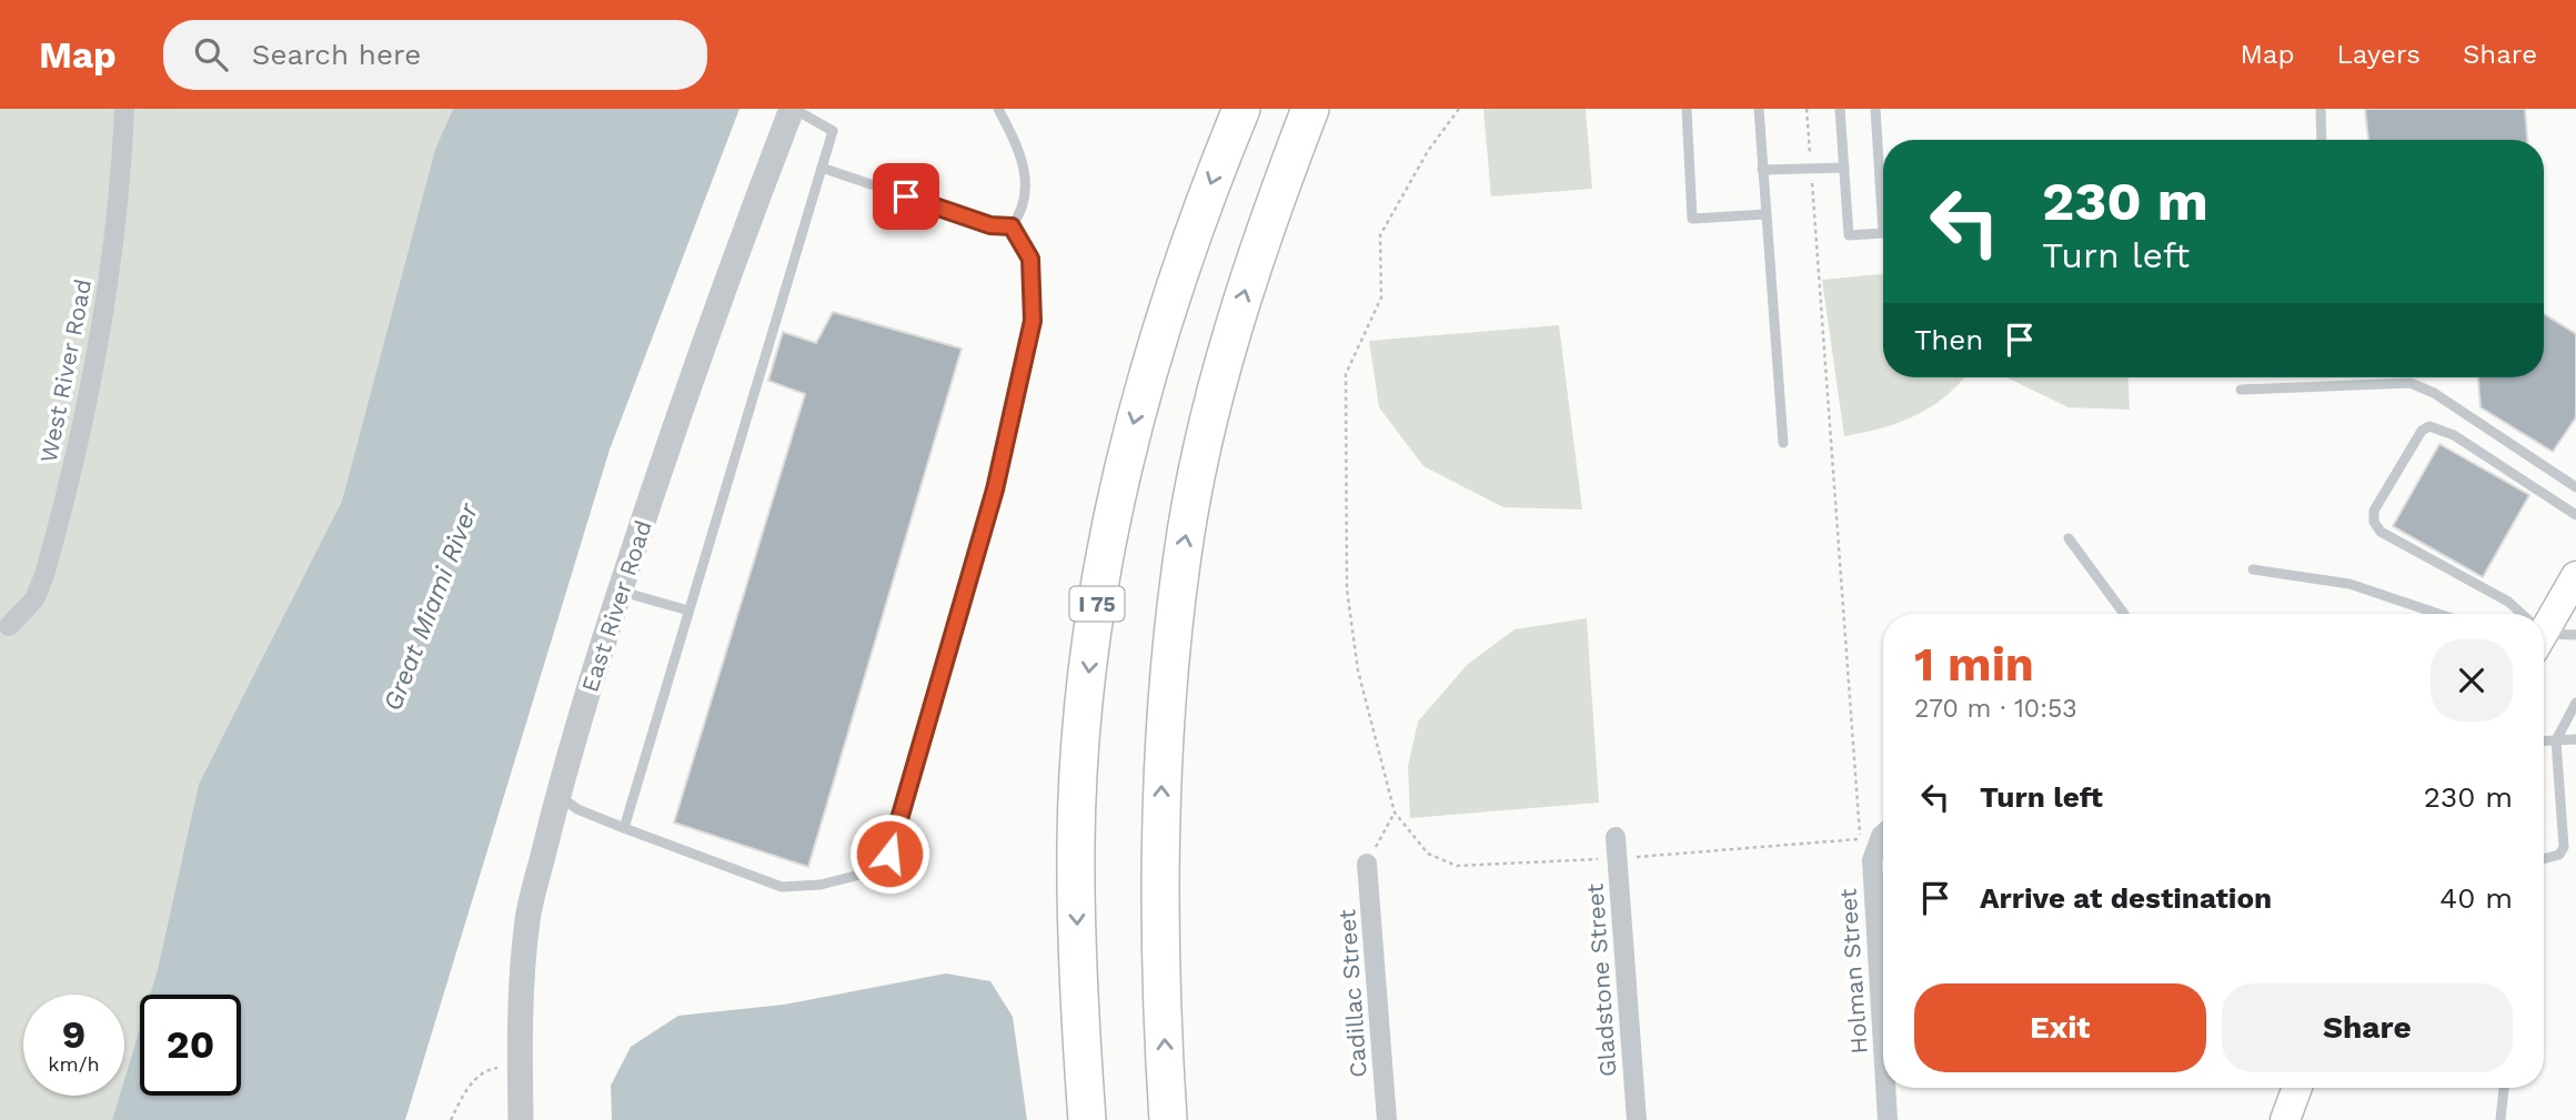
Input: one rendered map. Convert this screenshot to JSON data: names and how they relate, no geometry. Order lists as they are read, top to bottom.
{
  "streets": {
    "highway": ["I 75"],
    "street": [
      "West River Road",
      "East River Road",
      "Holman Street",
      "Gladstone Street",
      "Cadillac Street"
    ]
  },
  "water": ["Great Miami River"],
  "page": {
    "header": "Map",
    "search": "Search here",
    "nav": ["Map", "Layers", "Share"],
    "turn": ["230 m", "Turn left"],
    "then": "Then",
    "heading": ["1 min", "270 m · 10:53"],
    "list": [
      {
        "name": "Turn left",
        "value": "230 m"
      },
      {
        "name": "Arrive at destination",
        "value": "40 m"
      }
    ],
    "buttons": ["Exit", "Share"],
    "speed": "9 km/h",
    "limit": "20"
  }
}
